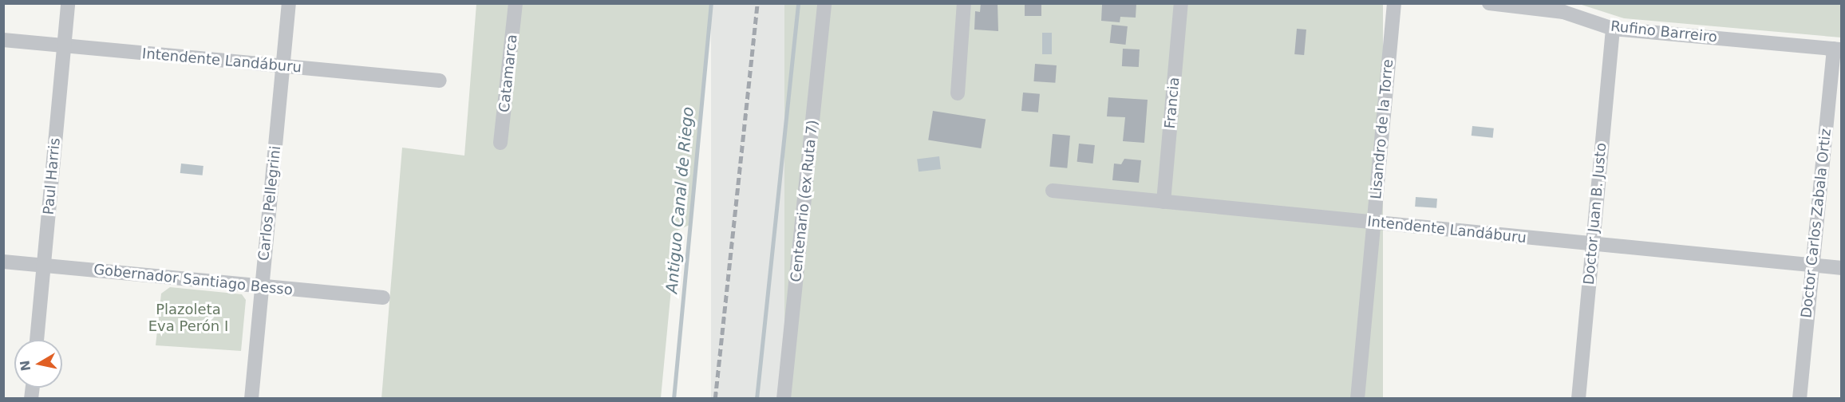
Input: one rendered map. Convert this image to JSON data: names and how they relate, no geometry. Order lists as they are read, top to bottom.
{
  "streets": {
    "street": [
      "Rufino Barreiro",
      "Intendente Landáburu",
      "Catamarca",
      "Francia",
      "Lisandro de la Torre",
      "Paul Harris",
      "Centenario (ex Ruta 7)",
      "Carlos Pellegrini",
      "Doctor Juan B. Justo",
      "Doctor Carlos Zabala Ortiz",
      "Gobernador Santiago Besso"
    ]
  },
  "crossings": [
    ["Rufino Barreiro", "Doctor Juan B. Justo"],
    ["Rufino Barreiro", "Doctor Carlos Zabala Ortiz"],
    ["Intendente Landáburu", "Francia"],
    ["Intendente Landáburu", "Lisandro de la Torre"],
    ["Intendente Landáburu", "Paul Harris"],
    ["Intendente Landáburu", "Carlos Pellegrini"],
    ["Intendente Landáburu", "Doctor Juan B. Justo"],
    ["Intendente Landáburu", "Doctor Carlos Zabala Ortiz"],
    ["Paul Harris", "Gobernador Santiago Besso"],
    ["Carlos Pellegrini", "Gobernador Santiago Besso"]
  ],
  "water": ["Antiguo Canal de Riego"],
  "parks": ["Plazoleta Eva Perón I"],
  "north": "left"
}
